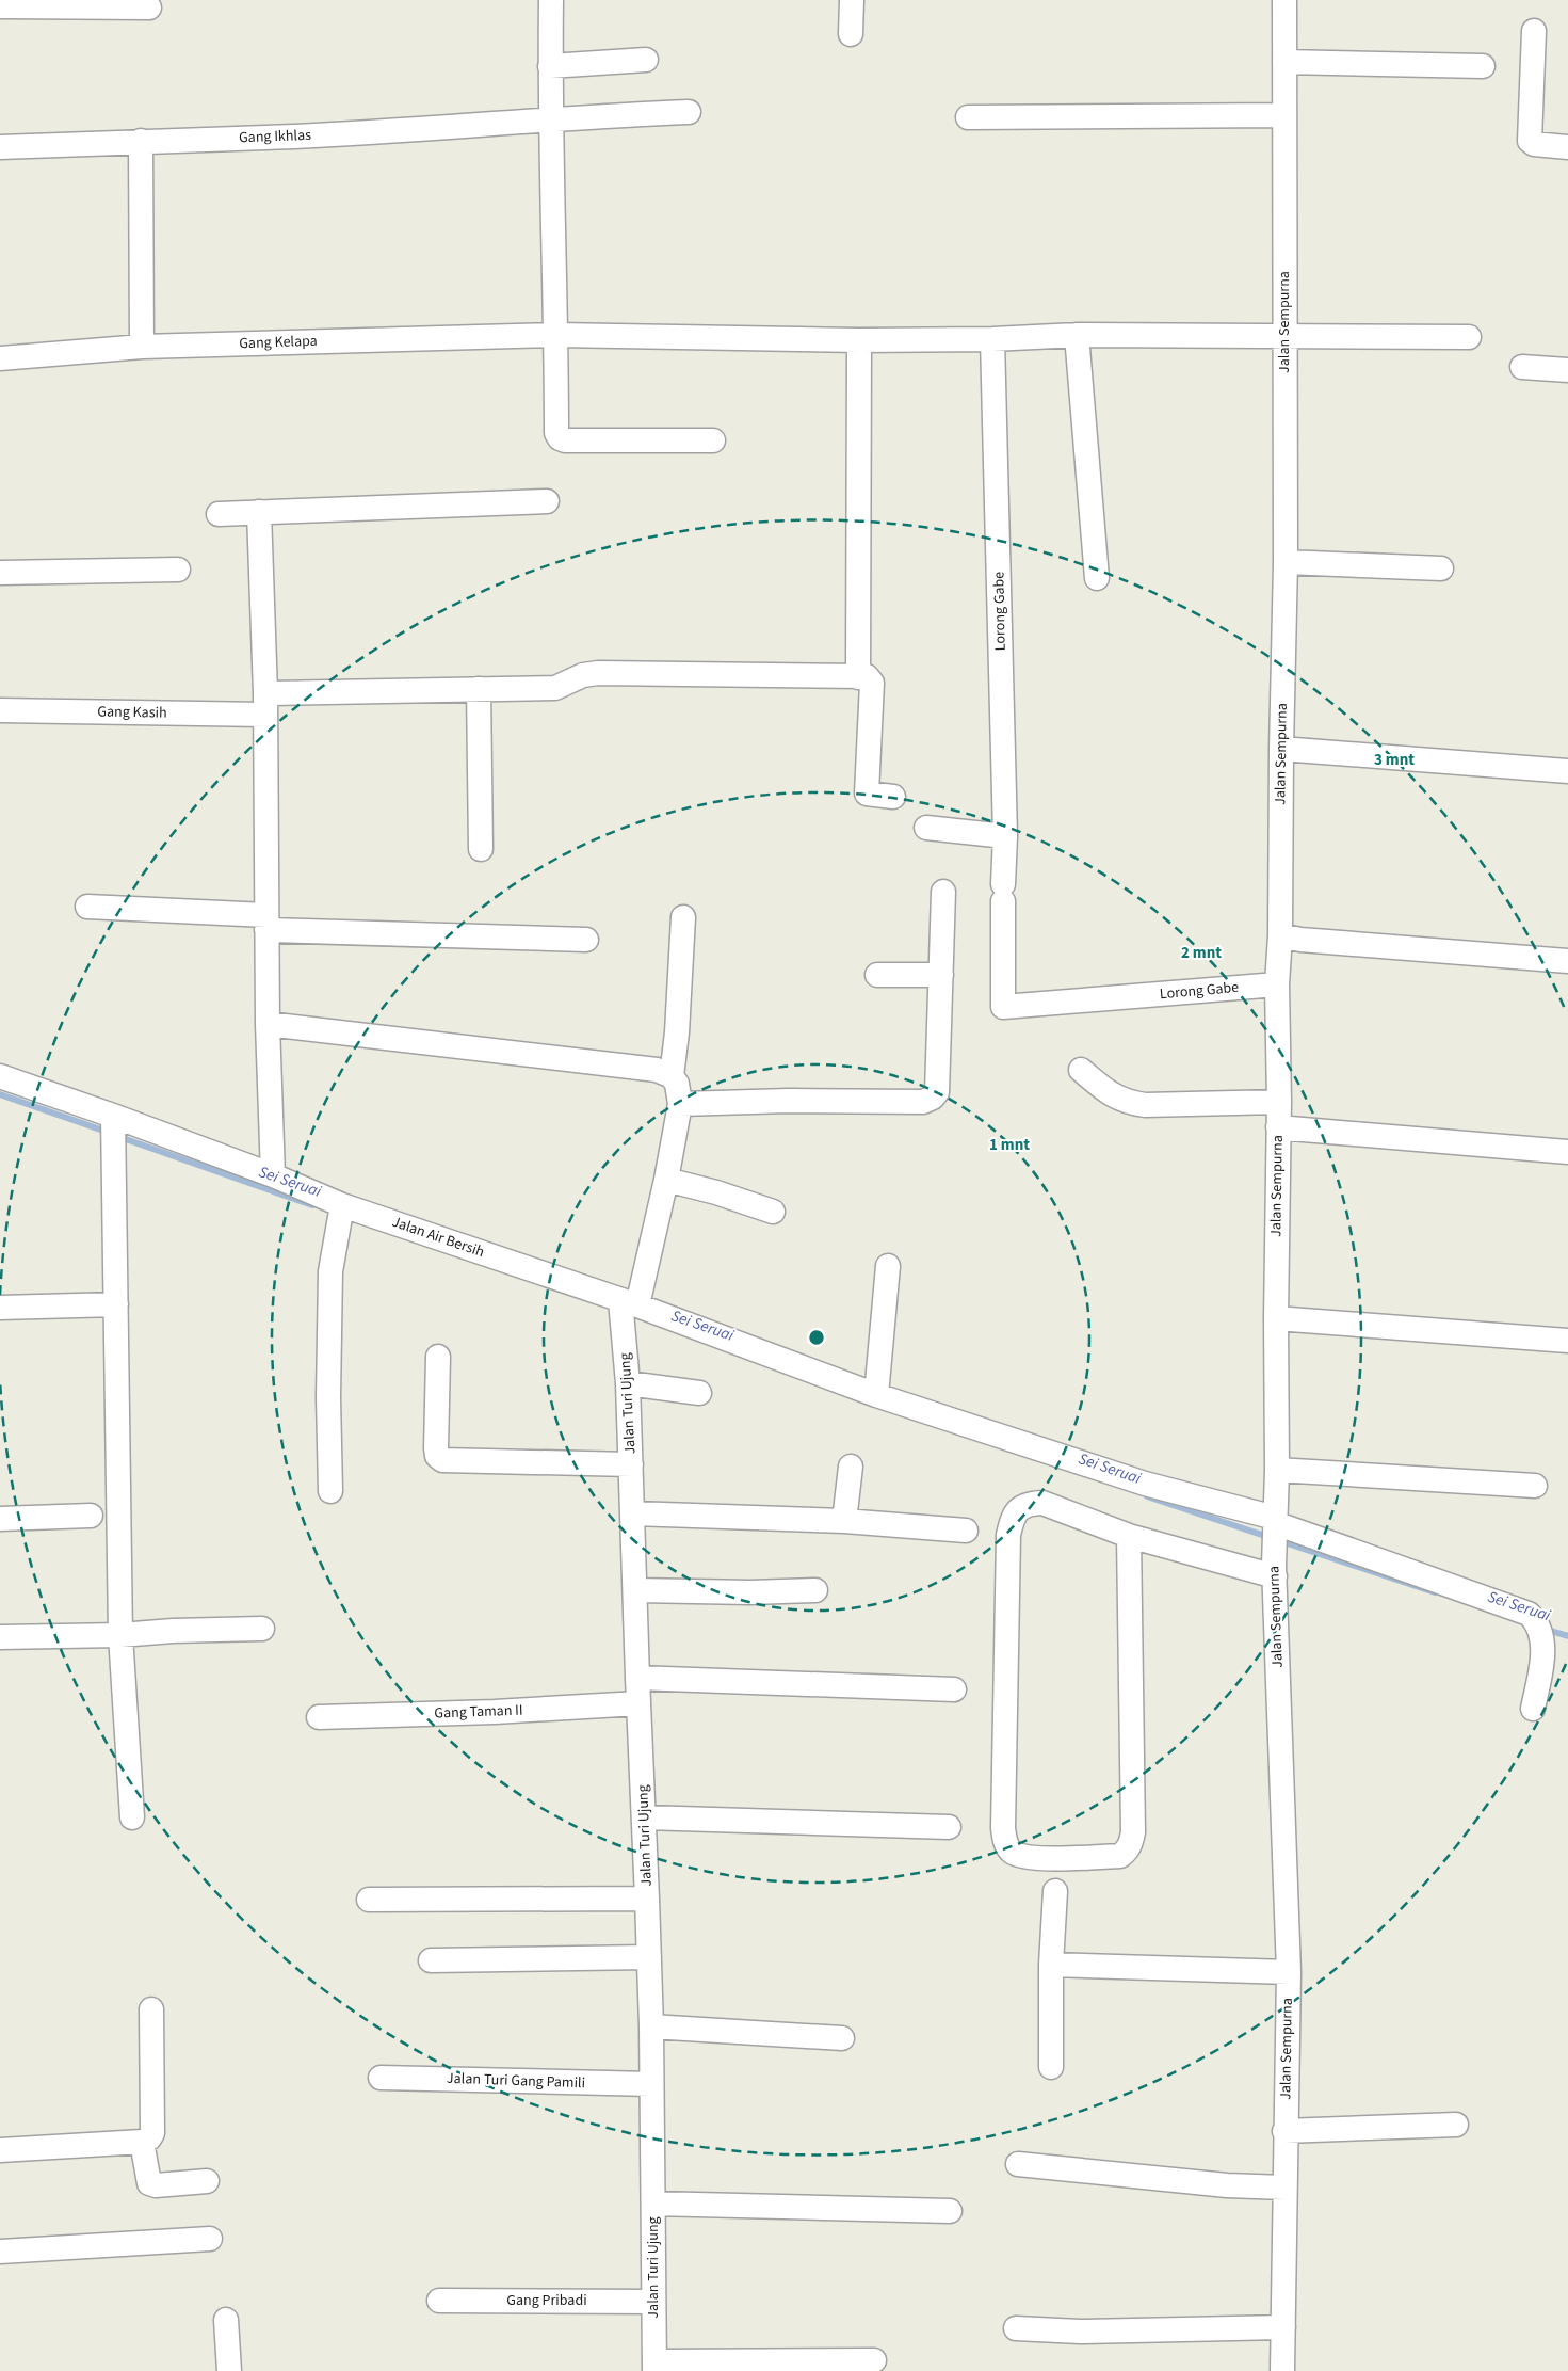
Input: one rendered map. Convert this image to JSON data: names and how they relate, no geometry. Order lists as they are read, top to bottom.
{
  "streets": {
    "street": [
      "Gang Ikhlas",
      "Jalan Sempurna",
      "Gang Kelapa",
      "Lorong Gabe",
      "Gang Kasih",
      "Jalan Air Bersih",
      "Jalan Turi Ujung",
      "Gang Taman II",
      "Jalan Turi Gang Pamili",
      "Gang Pribadi"
    ]
  },
  "crossings": [
    ["Jalan Sempurna", "Gang Kelapa"],
    ["Jalan Sempurna", "Lorong Gabe"],
    ["Jalan Sempurna", "Jalan Air Bersih"],
    ["Gang Kelapa", "Lorong Gabe"],
    ["Jalan Air Bersih", "Jalan Turi Ujung"],
    ["Jalan Turi Ujung", "Gang Taman II"],
    ["Jalan Turi Ujung", "Jalan Turi Gang Pamili"],
    ["Jalan Turi Ujung", "Gang Pribadi"]
  ],
  "water": ["Sei Seruai"],
  "rings": ["3 mnt", "2 mnt", "1 mnt"]
}
